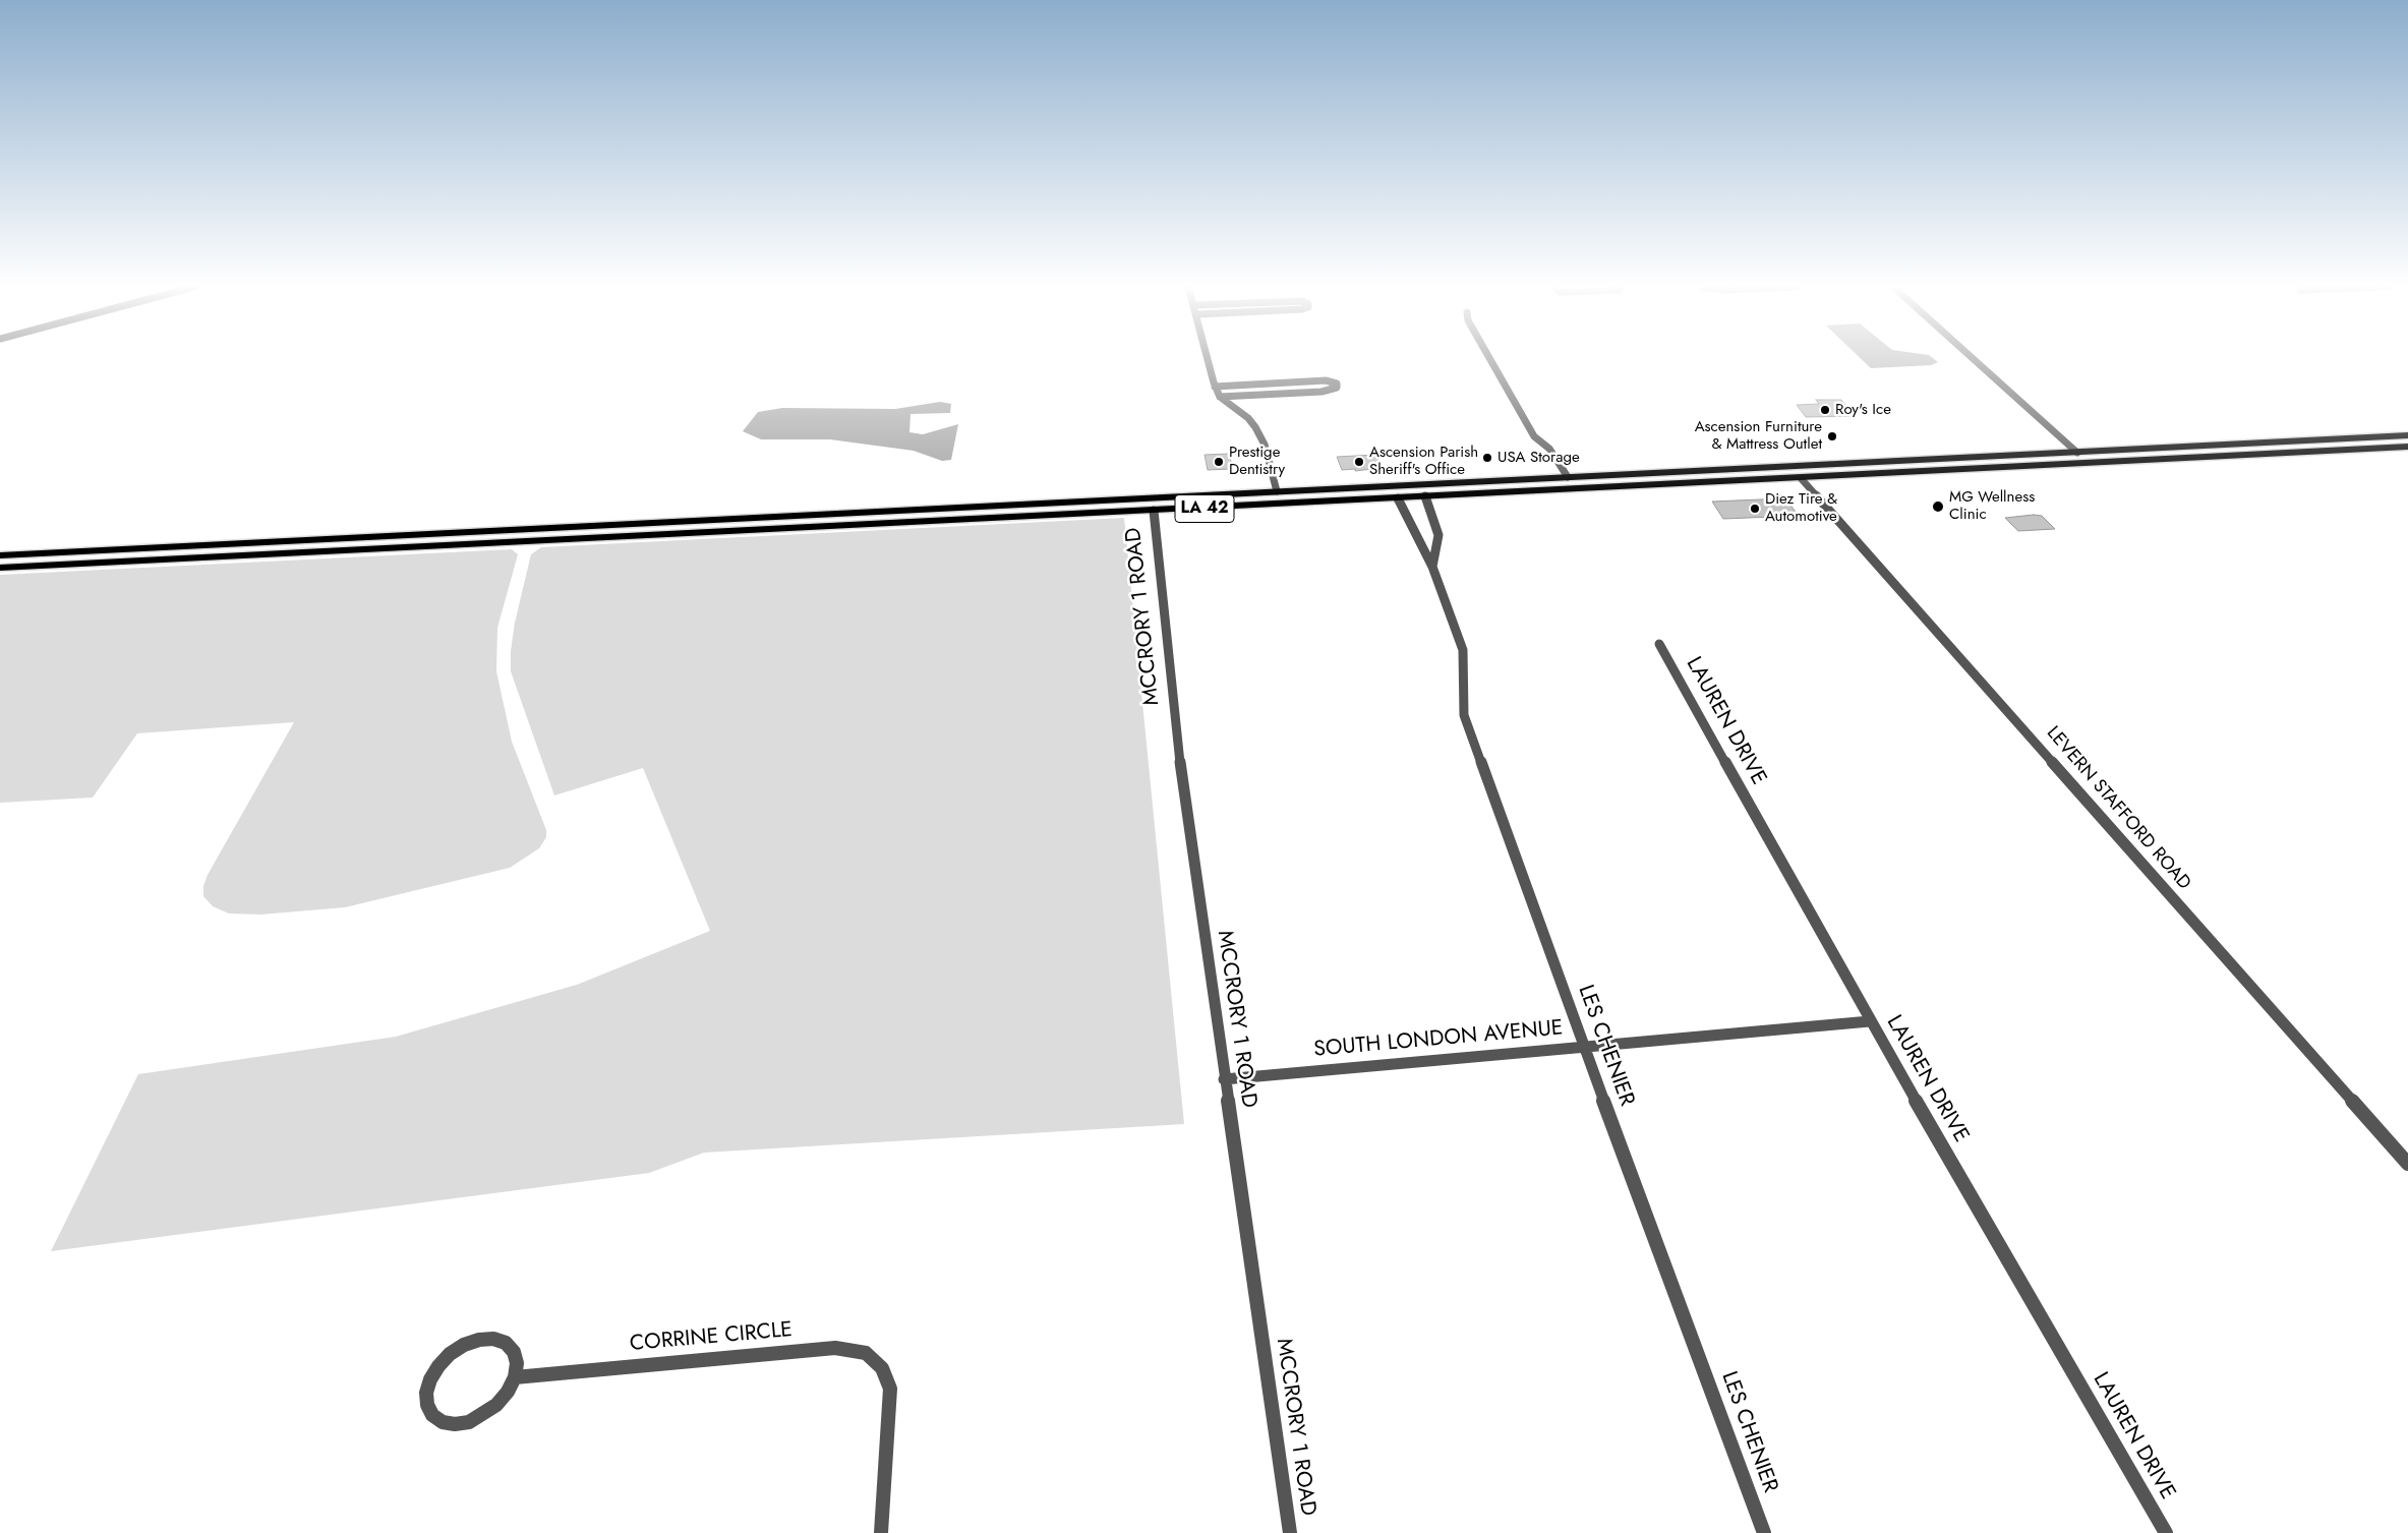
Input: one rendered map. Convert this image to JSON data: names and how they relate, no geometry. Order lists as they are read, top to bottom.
{
  "streets": {
    "main road": ["LA 42"],
    "street": [
      "MCCRORY 1 ROAD",
      "LAUREN DRIVE",
      "LEVERN STAFFORD ROAD",
      "SOUTH LONDON AVENUE",
      "LES CHENIER",
      "CORRINE CIRCLE"
    ]
  },
  "crossings": [
    ["LA 42", "MCCRORY 1 ROAD"],
    ["LA 42", "LEVERN STAFFORD ROAD"],
    ["LA 42", "LES CHENIER"],
    ["MCCRORY 1 ROAD", "SOUTH LONDON AVENUE"],
    ["LAUREN DRIVE", "SOUTH LONDON AVENUE"],
    ["SOUTH LONDON AVENUE", "LES CHENIER"]
  ],
  "places": [
    "Roy's Ice",
    "Ascension Furniture & Mattress Outlet",
    "USA Storage",
    "Prestige Dentistry",
    "Ascension Parish Sheriff's Office",
    "MG Wellness Clinic",
    "Diez Tire & Automotive"
  ]
}
